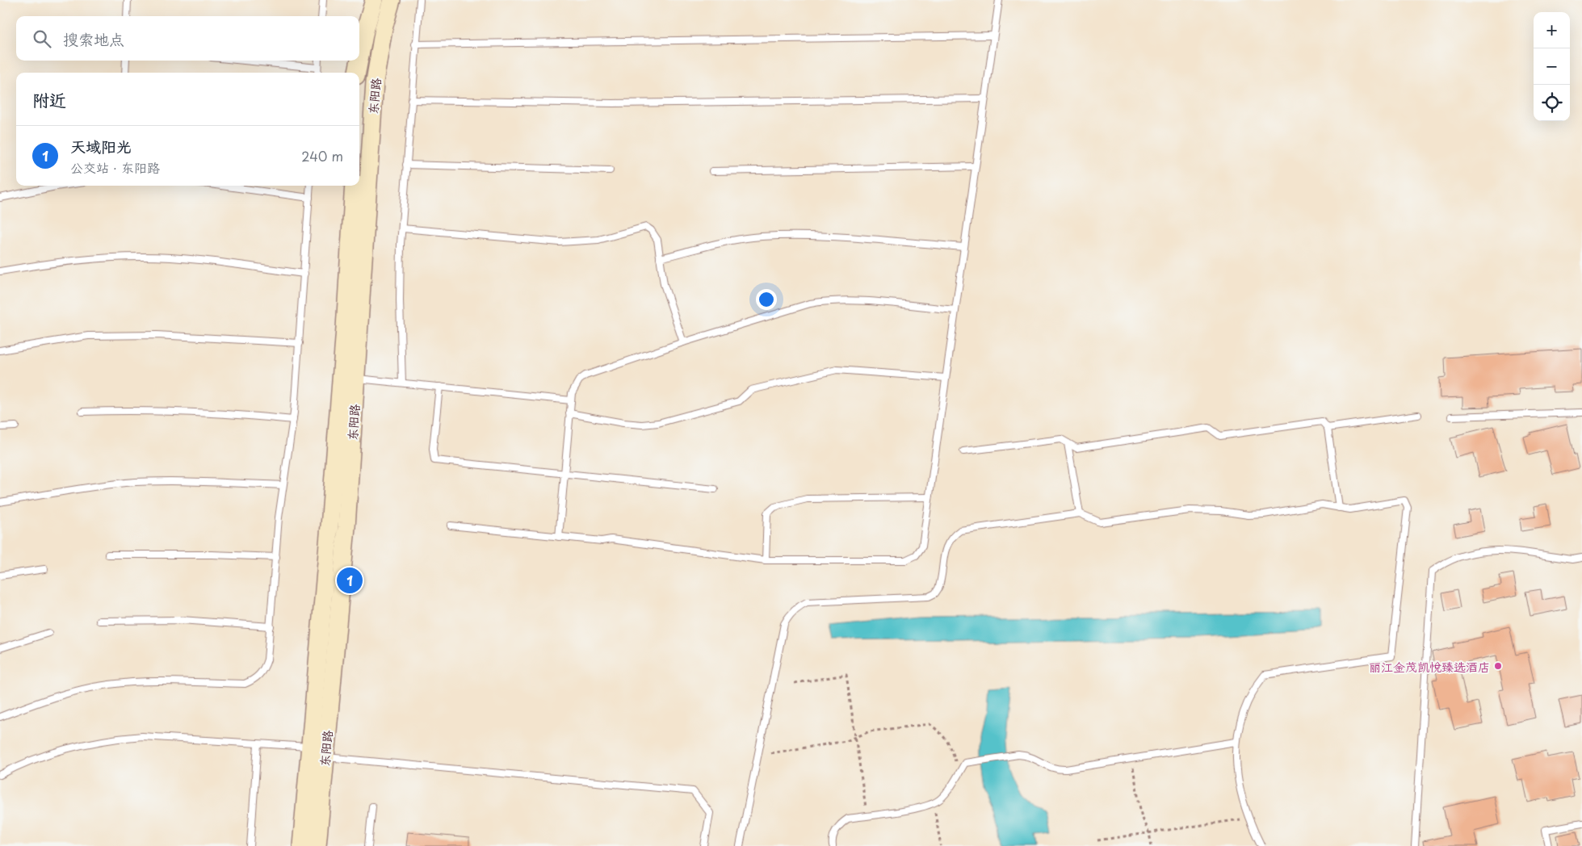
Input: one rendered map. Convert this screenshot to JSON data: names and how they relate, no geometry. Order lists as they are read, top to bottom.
{
  "streets": {
    "main road": ["东阳路"]
  },
  "places": ["丽江金茂凯悦臻选酒店"],
  "page": {
    "map_buttons": ["+", "−"],
    "search": "搜索地点",
    "heading": "附近",
    "list": [
      {
        "mark": "1",
        "name": "天域阳光",
        "note": "公交站 · 东阳路",
        "value": "240 m"
      }
    ],
    "pins": "1"
  }
}
